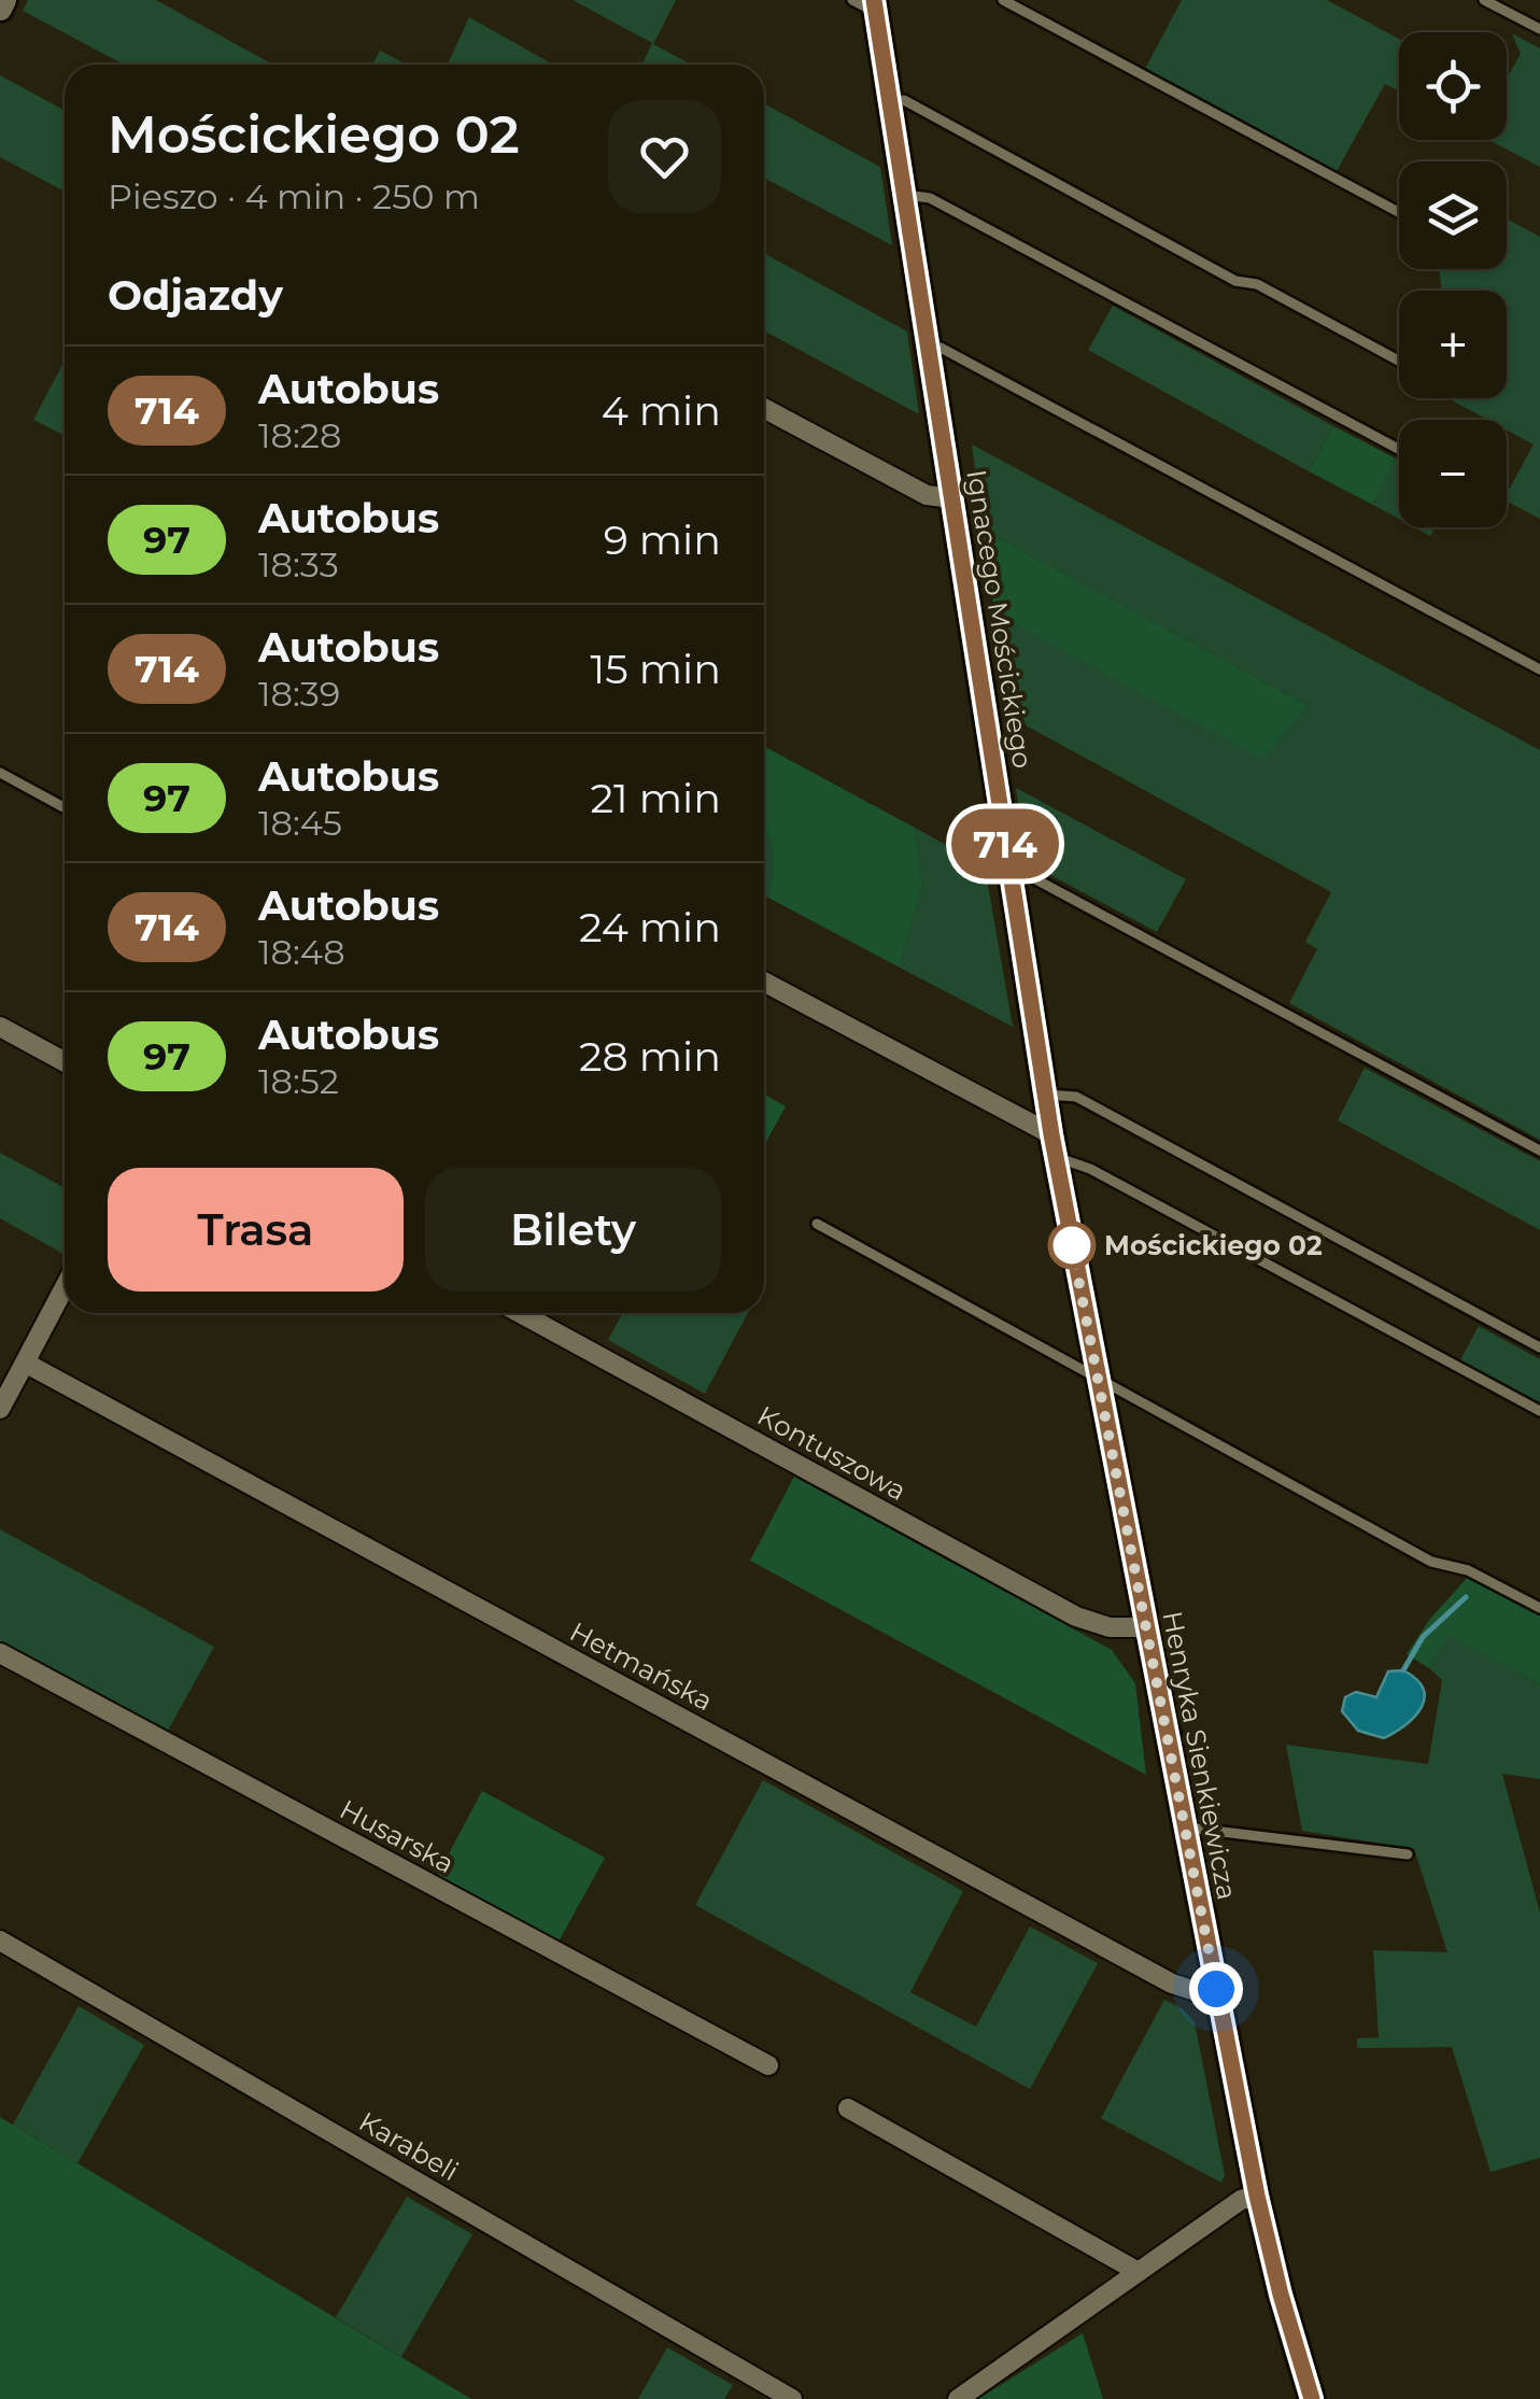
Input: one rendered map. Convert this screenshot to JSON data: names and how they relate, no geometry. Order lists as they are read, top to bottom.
{
  "streets": {
    "street": [
      "Ignacego Mościckiego",
      "Kontuszowa",
      "Hetmańska",
      "Henryka Sienkiewicza",
      "Husarska",
      "Karabeli"
    ]
  },
  "crossings": [
    ["Ignacego Mościckiego", "Henryka Sienkiewicza"],
    ["Kontuszowa", "Henryka Sienkiewicza"],
    ["Hetmańska", "Henryka Sienkiewicza"]
  ],
  "places": ["Mościckiego 02"],
  "lines": ["bus line 714"],
  "page": {
    "on_map": "714",
    "map_buttons": ["+", "−"],
    "heading": [
      ["Mościckiego 02", "Pieszo · 4 min · 250 m"],
      "Odjazdy"
    ],
    "list": [
      {
        "mark": "714",
        "name": "Autobus",
        "note": "18:28",
        "value": "4 min"
      },
      {
        "mark": "97",
        "name": "Autobus",
        "note": "18:33",
        "value": "9 min"
      },
      {
        "mark": "714",
        "name": "Autobus",
        "note": "18:39",
        "value": "15 min"
      },
      {
        "mark": "97",
        "name": "Autobus",
        "note": "18:45",
        "value": "21 min"
      },
      {
        "mark": "714",
        "name": "Autobus",
        "note": "18:48",
        "value": "24 min"
      },
      {
        "mark": "97",
        "name": "Autobus",
        "note": "18:52",
        "value": "28 min"
      }
    ],
    "buttons": ["Trasa", "Bilety"]
  }
}
